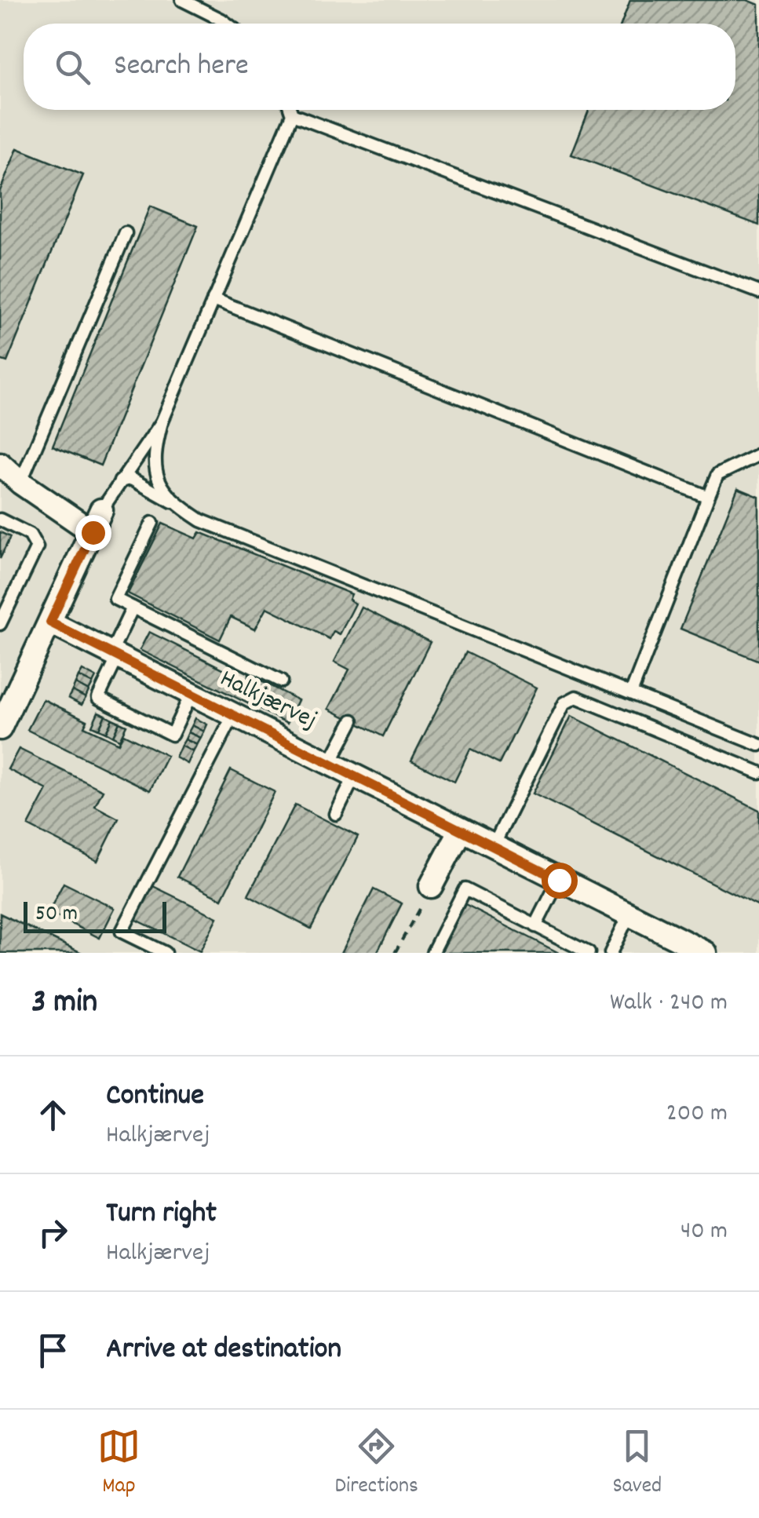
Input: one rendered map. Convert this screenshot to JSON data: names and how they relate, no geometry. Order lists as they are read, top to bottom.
{
  "streets": {
    "street": ["Halkjærvej"]
  },
  "scale_bar": "50 m",
  "page": {
    "search": "Search here",
    "scale": "50 m",
    "heading": ["3 min", "Walk · 240 m"],
    "list": [
      ["Continue", "Halkjærvej", "200 m"],
      ["Turn right", "Halkjærvej", "40 m"],
      "Arrive at destination"
    ],
    "nav": ["Map", "Directions", "Saved"]
  }
}
